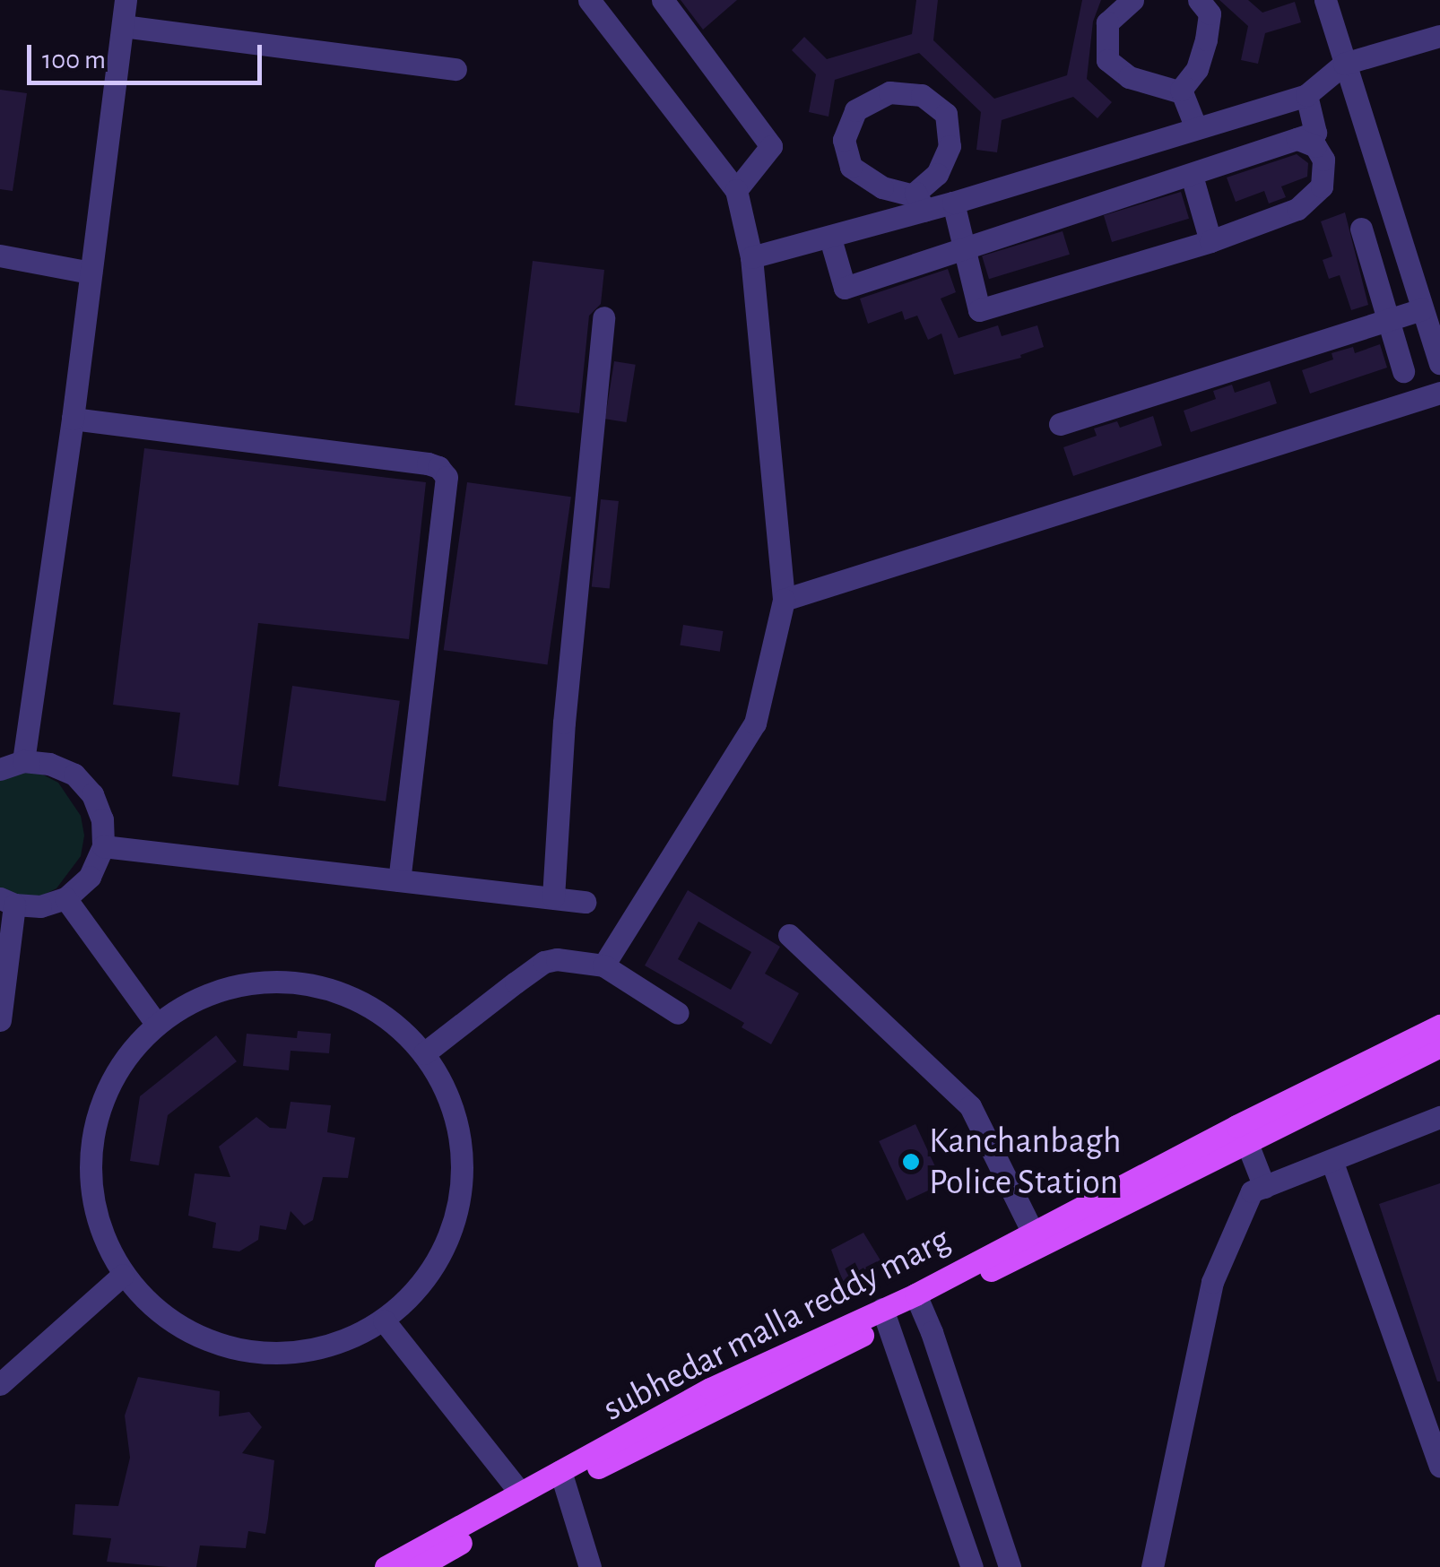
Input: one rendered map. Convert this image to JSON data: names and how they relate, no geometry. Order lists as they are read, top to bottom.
{
  "streets": {
    "main road": ["subhedar malla reddy marg"]
  },
  "places": ["Kanchanbagh Police Station"],
  "scale_bar": "100 m"
}
